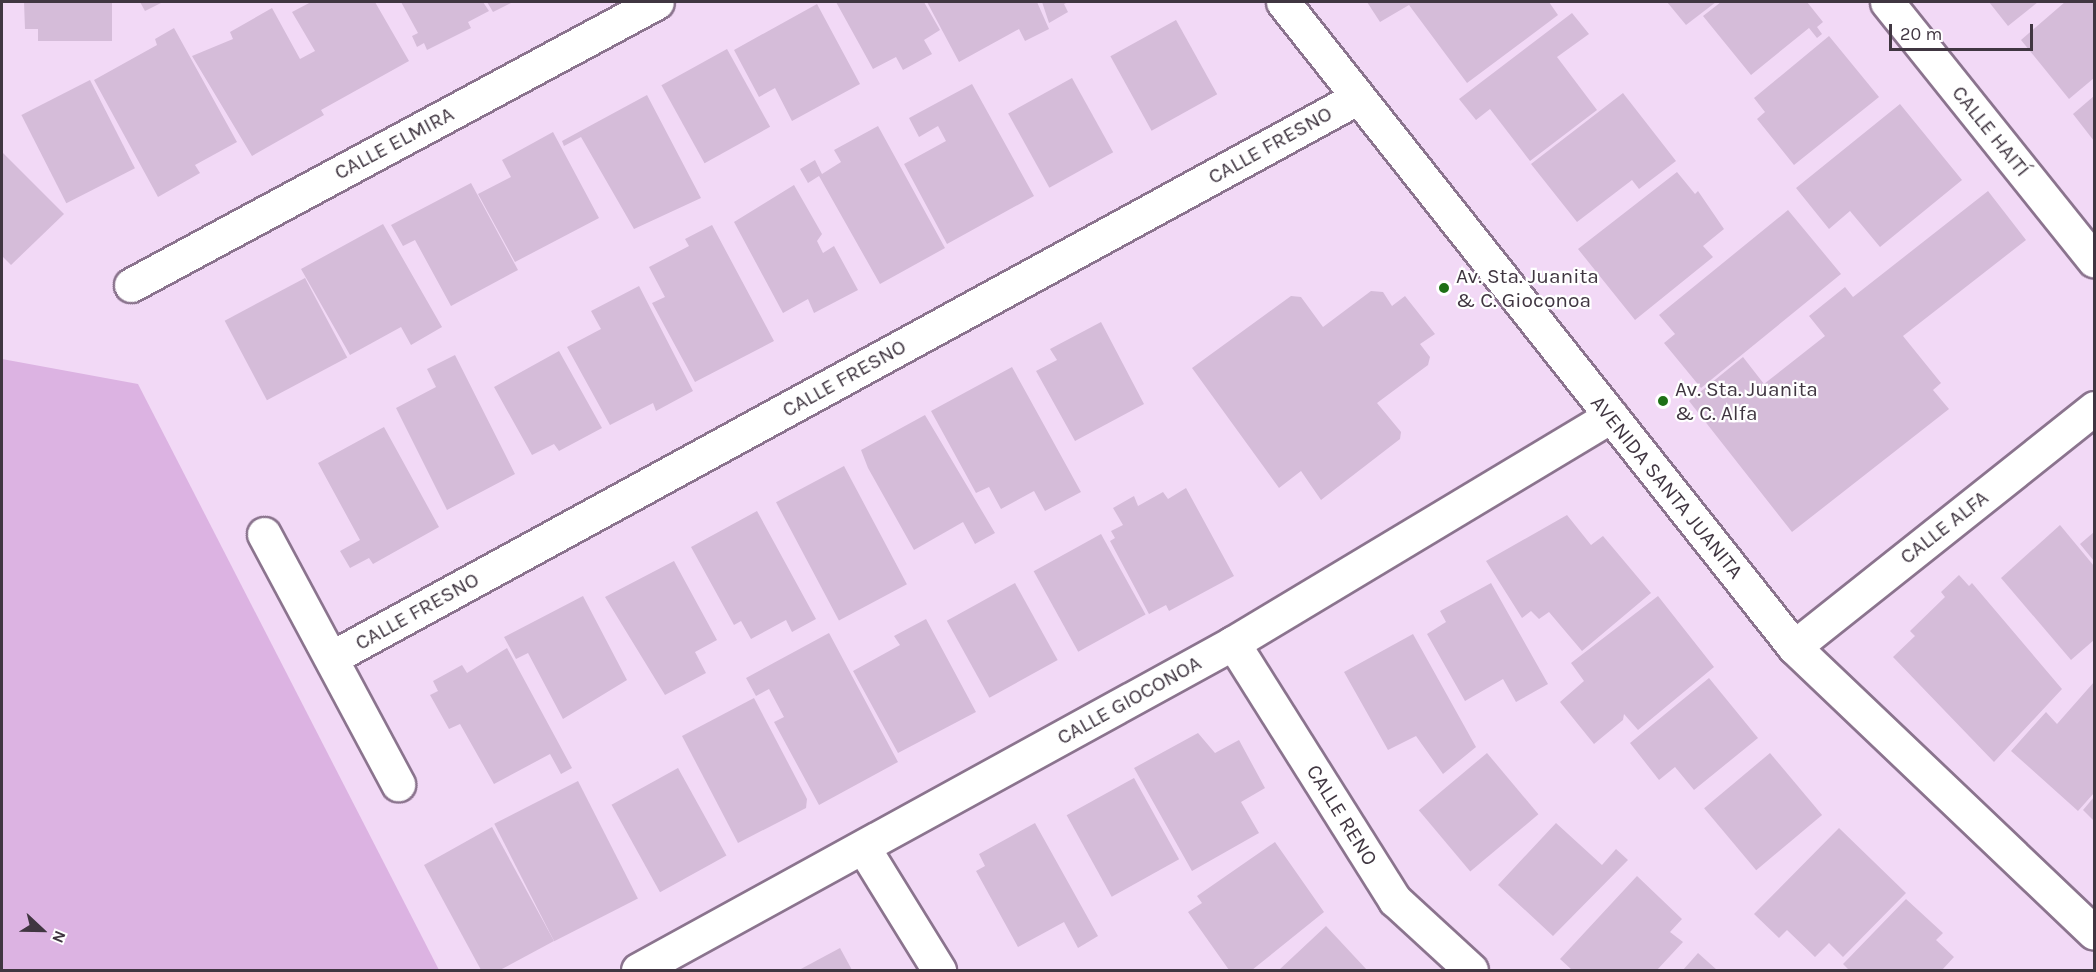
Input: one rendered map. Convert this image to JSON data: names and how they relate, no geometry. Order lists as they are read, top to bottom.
{
  "streets": {
    "street": [
      "CALLE HAITÍ",
      "CALLE ELMIRA",
      "CALLE FRESNO",
      "AVENIDA SANTA JUANITA",
      "CALLE ALFA",
      "CALLE GIOCONOA",
      "CALLE RENO"
    ]
  },
  "crossings": [
    ["CALLE FRESNO", "AVENIDA SANTA JUANITA"],
    ["AVENIDA SANTA JUANITA", "CALLE ALFA"],
    ["AVENIDA SANTA JUANITA", "CALLE GIOCONOA"],
    ["CALLE GIOCONOA", "CALLE RENO"]
  ],
  "places": ["Av. Sta. Juanita & C. Gioconoa", "Av. Sta. Juanita & C. Alfa"],
  "scale_bar": "20 m",
  "north": "right"
}
